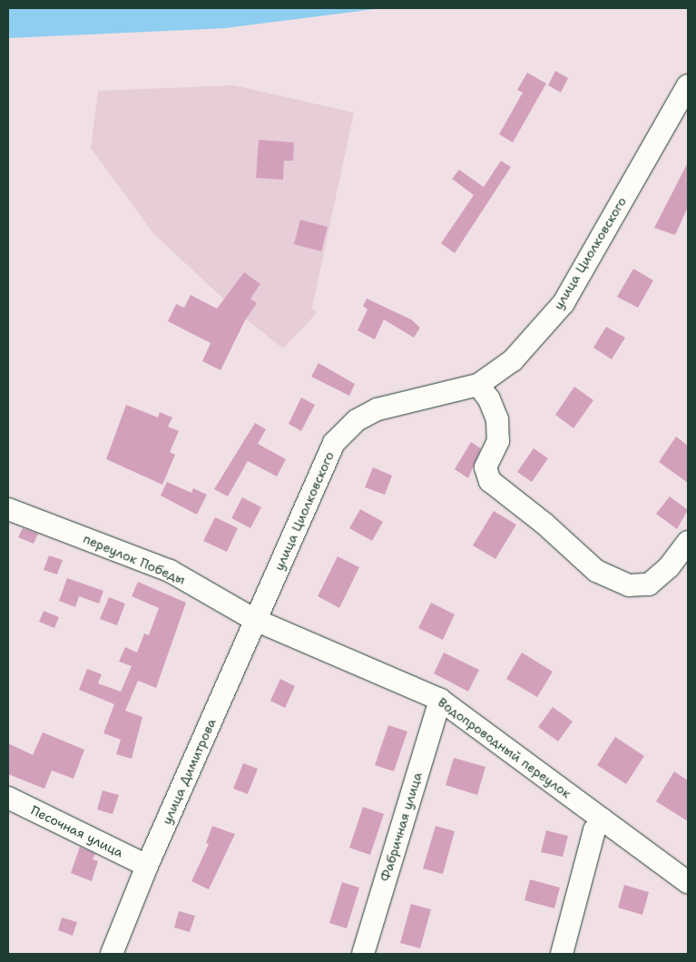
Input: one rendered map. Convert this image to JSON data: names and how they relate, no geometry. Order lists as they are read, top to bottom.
{
  "streets": {
    "street": [
      "улица Циолковского",
      "переулок Победы",
      "Водопроводный переулок",
      "улица Димитрова",
      "Фабричная улица",
      "Песочная улица"
    ]
  },
  "crossings": [
    ["улица Циолковского", "улица Димитрова"],
    ["переулок Победы", "Водопроводный переулок"],
    ["переулок Победы", "улица Димитрова"],
    ["Водопроводный переулок", "улица Димитрова"],
    ["Водопроводный переулок", "Фабричная улица"],
    ["улица Димитрова", "Песочная улица"]
  ]
}
